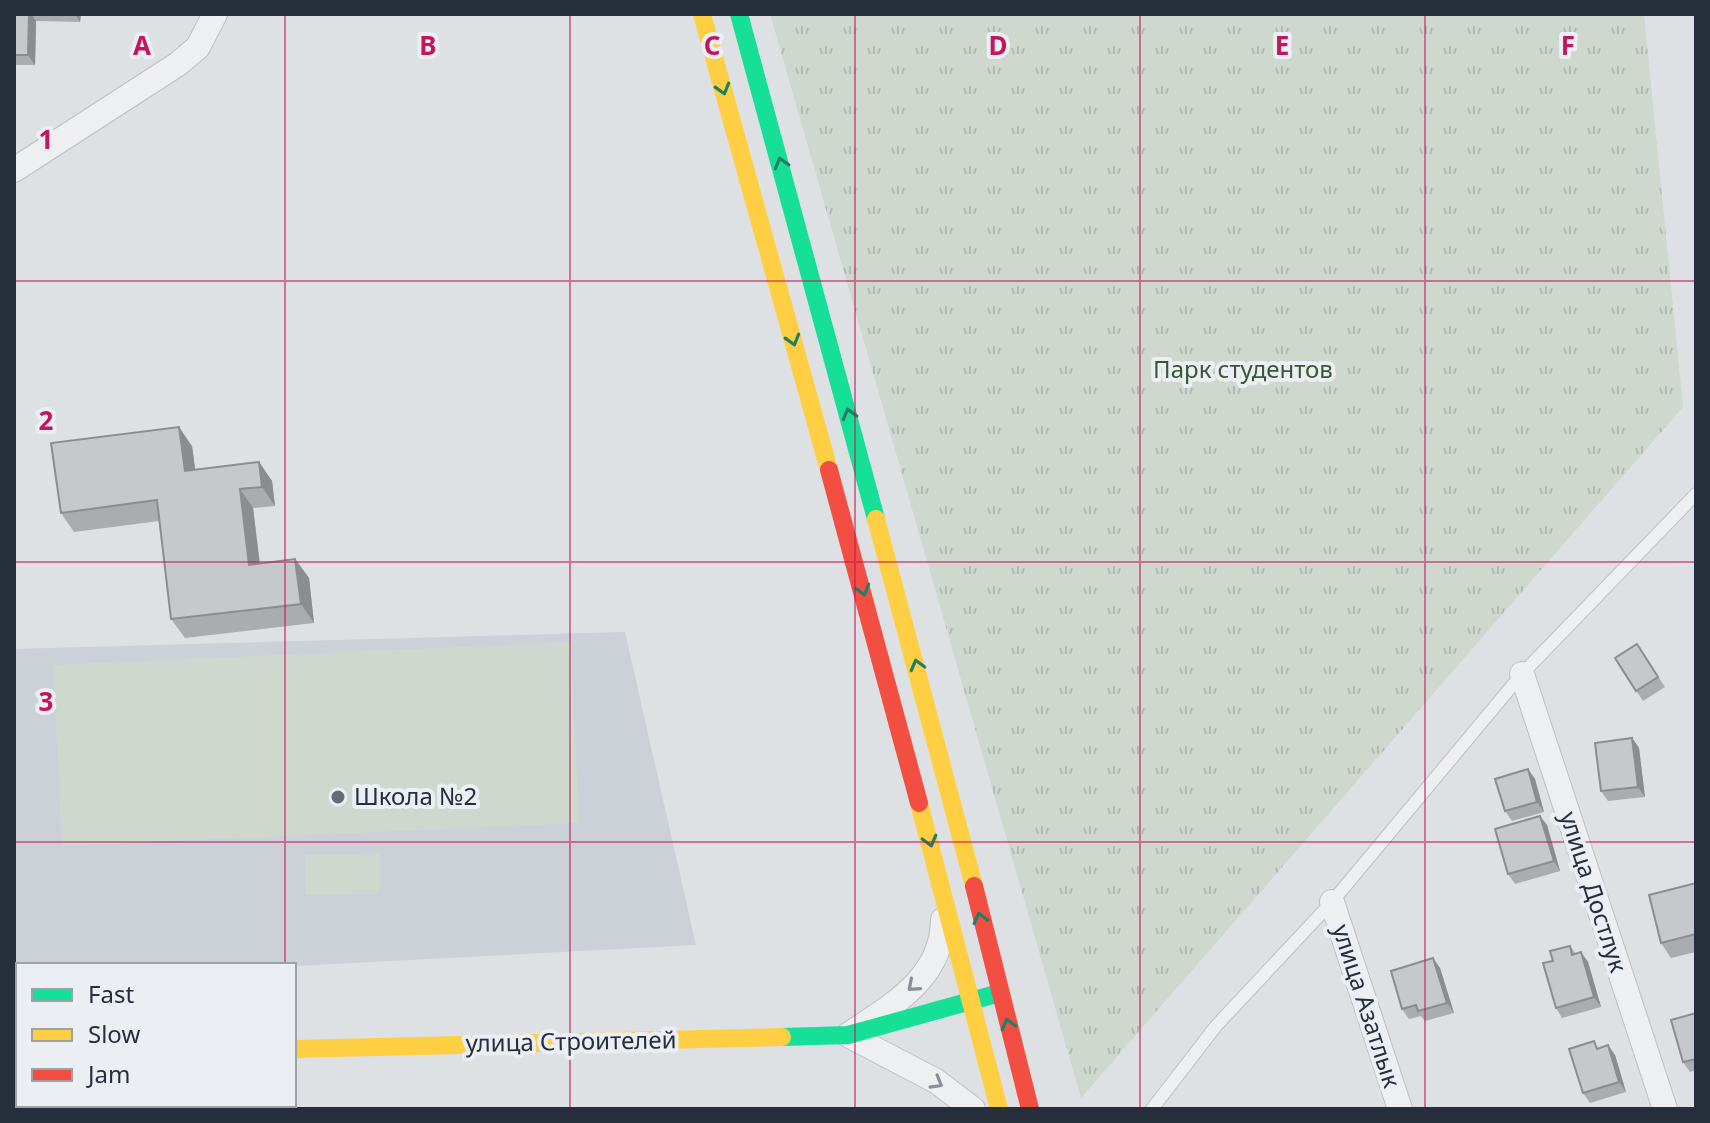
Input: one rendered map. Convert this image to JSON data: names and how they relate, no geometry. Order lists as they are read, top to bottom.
{
  "streets": {
    "main road": ["улица Строителей"],
    "street": ["улица Достлук", "улица Азатлык"]
  },
  "parks": ["Парк студентов"],
  "places": ["Школа №2"],
  "legend": ["Fast", "Slow", "Jam"],
  "grid": {
    "columns": [
      "A",
      "B",
      "C",
      "D",
      "E",
      "F"
    ],
    "rows": ["1", "2", "3"]
  }
}
